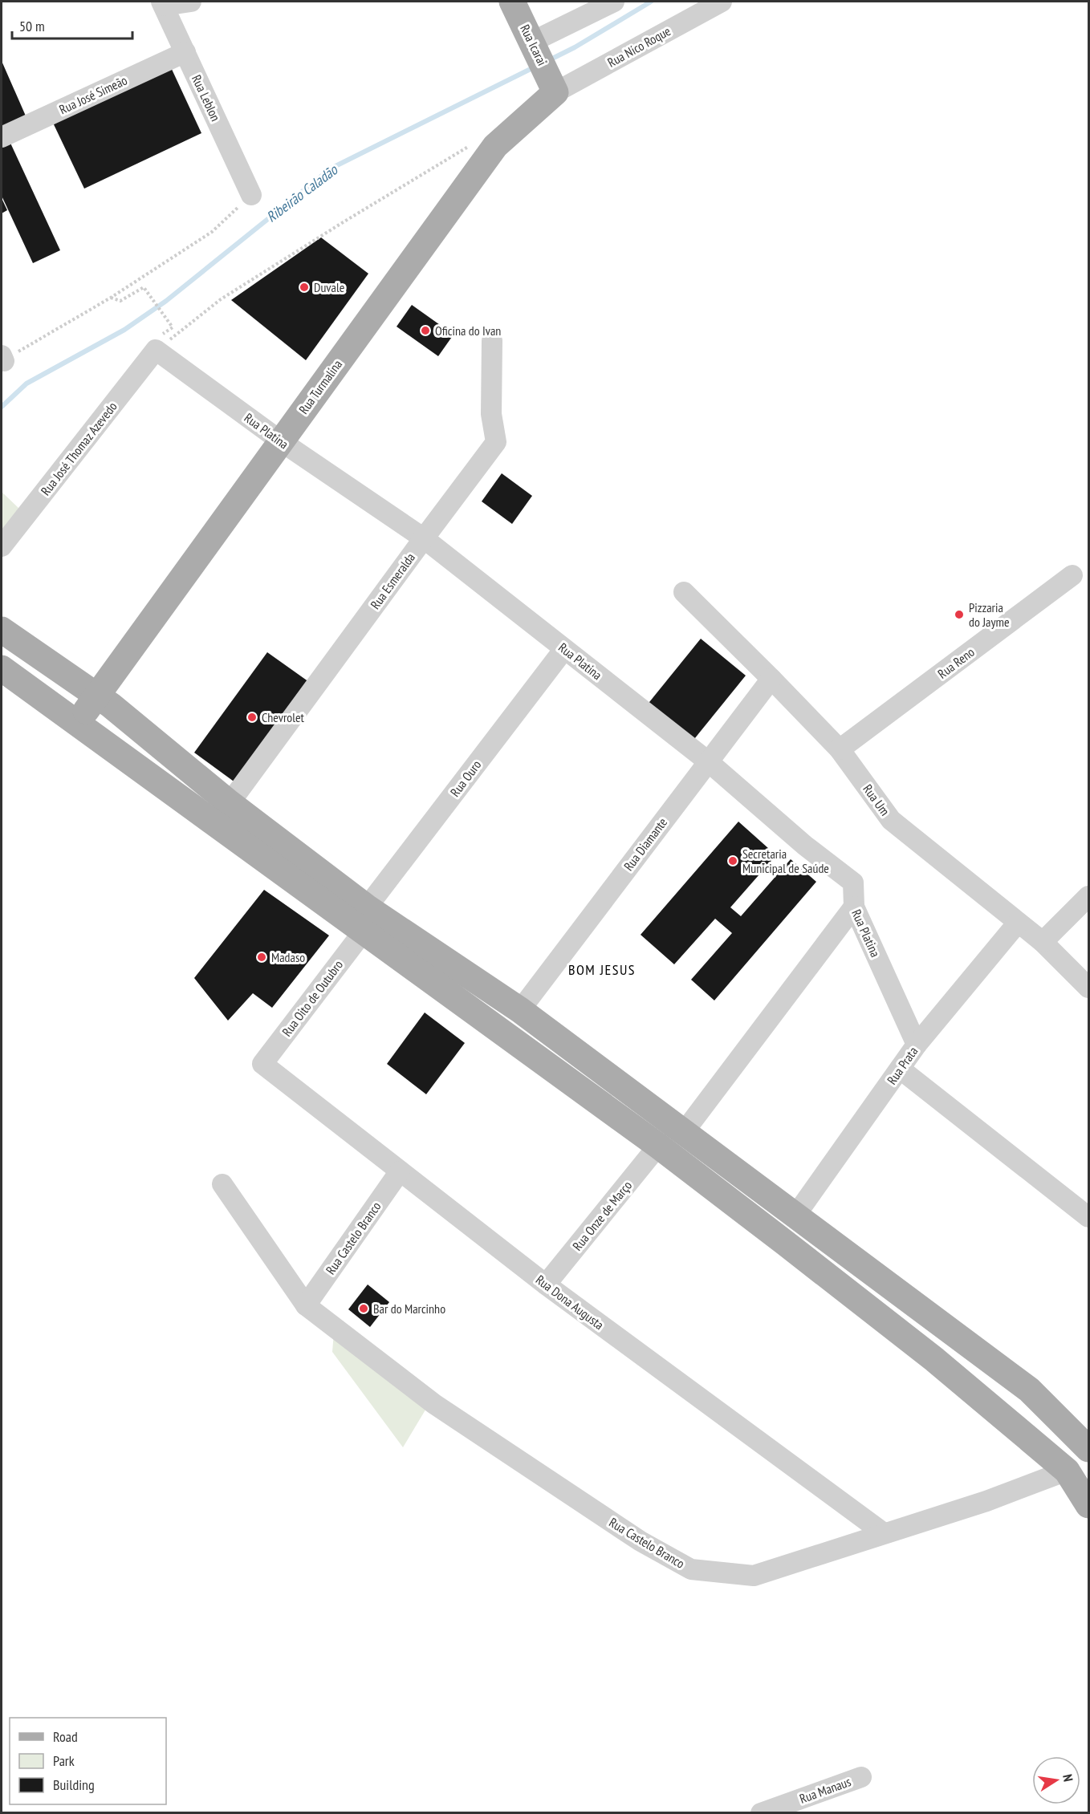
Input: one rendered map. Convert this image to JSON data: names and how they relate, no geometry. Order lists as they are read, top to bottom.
{
  "streets": {
    "main road": ["Rua Icarai", "Rua Turmalina"],
    "street": [
      "Rua Nico Roque",
      "Rua José Simeão",
      "Rua Leblon",
      "Rua Platina",
      "Rua José Thomaz Azevedo",
      "Rua Esmeralda",
      "Rua Reno",
      "Rua Ouro",
      "Rua Um",
      "Rua Diamante",
      "Rua Oito de Outubro",
      "Rua Prata",
      "Rua Onze de Março",
      "Rua Castelo Branco",
      "Rua Dona Augusta",
      "Rua Manaus"
    ]
  },
  "crossings": [
    ["Rua Icarai", "Rua Nico Roque"],
    ["Rua Icarai", "Rua Turmalina"],
    ["Rua Nico Roque", "Rua Turmalina"],
    ["Rua José Simeão", "Rua Leblon"],
    ["Rua Turmalina", "Rua Platina"],
    ["Rua Platina", "Rua José Thomaz Azevedo"],
    ["Rua Platina", "Rua Esmeralda"],
    ["Rua Platina", "Rua Ouro"],
    ["Rua Platina", "Rua Diamante"],
    ["Rua Platina", "Rua Prata"],
    ["Rua Reno", "Rua Um"],
    ["Rua Ouro", "Rua Oito de Outubro"],
    ["Rua Um", "Rua Diamante"],
    ["Rua Um", "Rua Prata"],
    ["Rua Oito de Outubro", "Rua Dona Augusta"],
    ["Rua Onze de Março", "Rua Dona Augusta"],
    ["Rua Castelo Branco", "Rua Dona Augusta"]
  ],
  "districts": ["BOM JESUS"],
  "water": ["Ribeirão Caladão"],
  "places": [
    "Duvale",
    "Oficina do Ivan",
    "Pizzaria do Jayme",
    "Chevrolet",
    "Secretaria Municipal de Saúde",
    "Madaso",
    "Bar do Marcinho"
  ],
  "legend": ["Road", "Park", "Building"],
  "scale_bar": "50 m",
  "north": "right"
}
